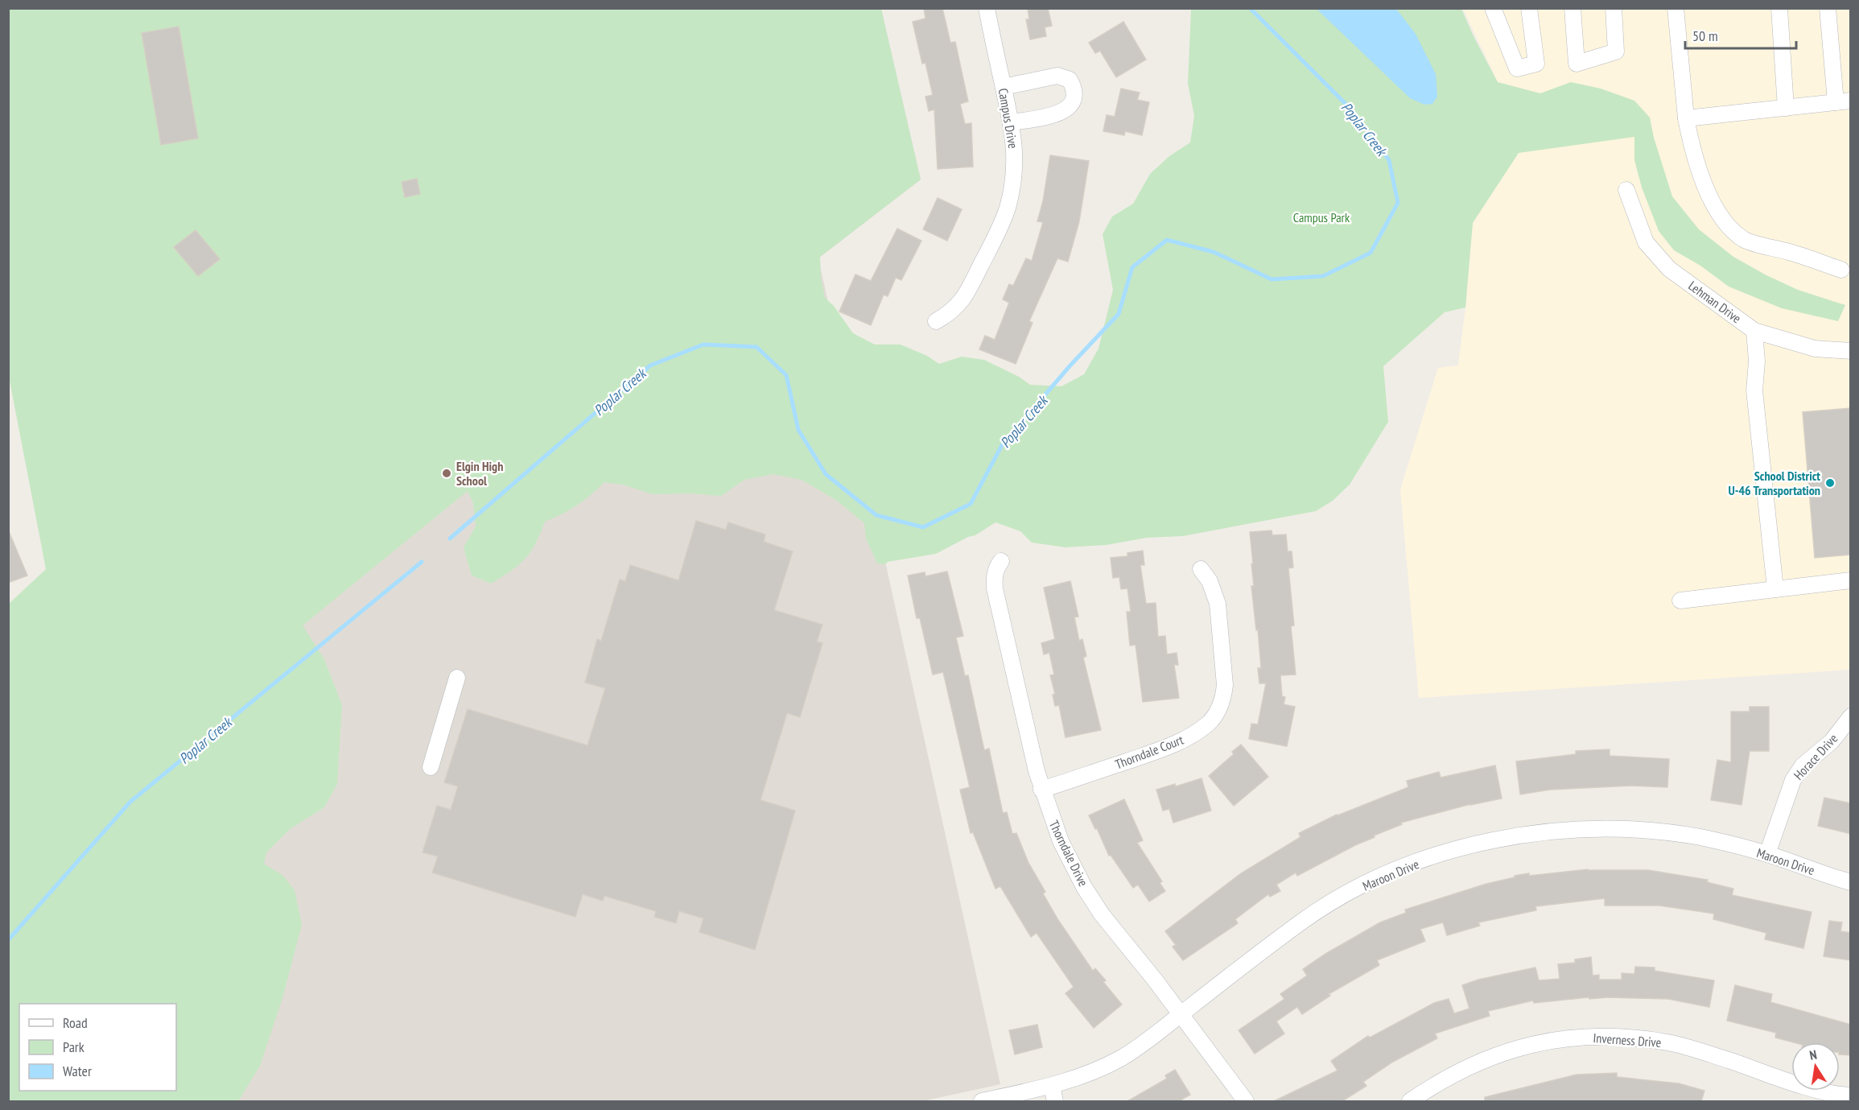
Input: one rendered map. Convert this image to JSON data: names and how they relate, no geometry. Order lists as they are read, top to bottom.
{
  "streets": {
    "street": [
      "Campus Drive",
      "Lehman Drive",
      "Thorndale Court",
      "Horace Drive",
      "Thorndale Drive",
      "Maroon Drive",
      "Inverness Drive"
    ]
  },
  "crossings": [
    ["Thorndale Court", "Thorndale Drive"],
    ["Horace Drive", "Maroon Drive"],
    ["Thorndale Drive", "Maroon Drive"]
  ],
  "water": ["Poplar Creek"],
  "parks": ["Campus Park"],
  "places": ["Elgin High School", "School District U-46 Transportation"],
  "legend": ["Road", "Park", "Water"],
  "scale_bar": "50 m",
  "north": "top"
}
